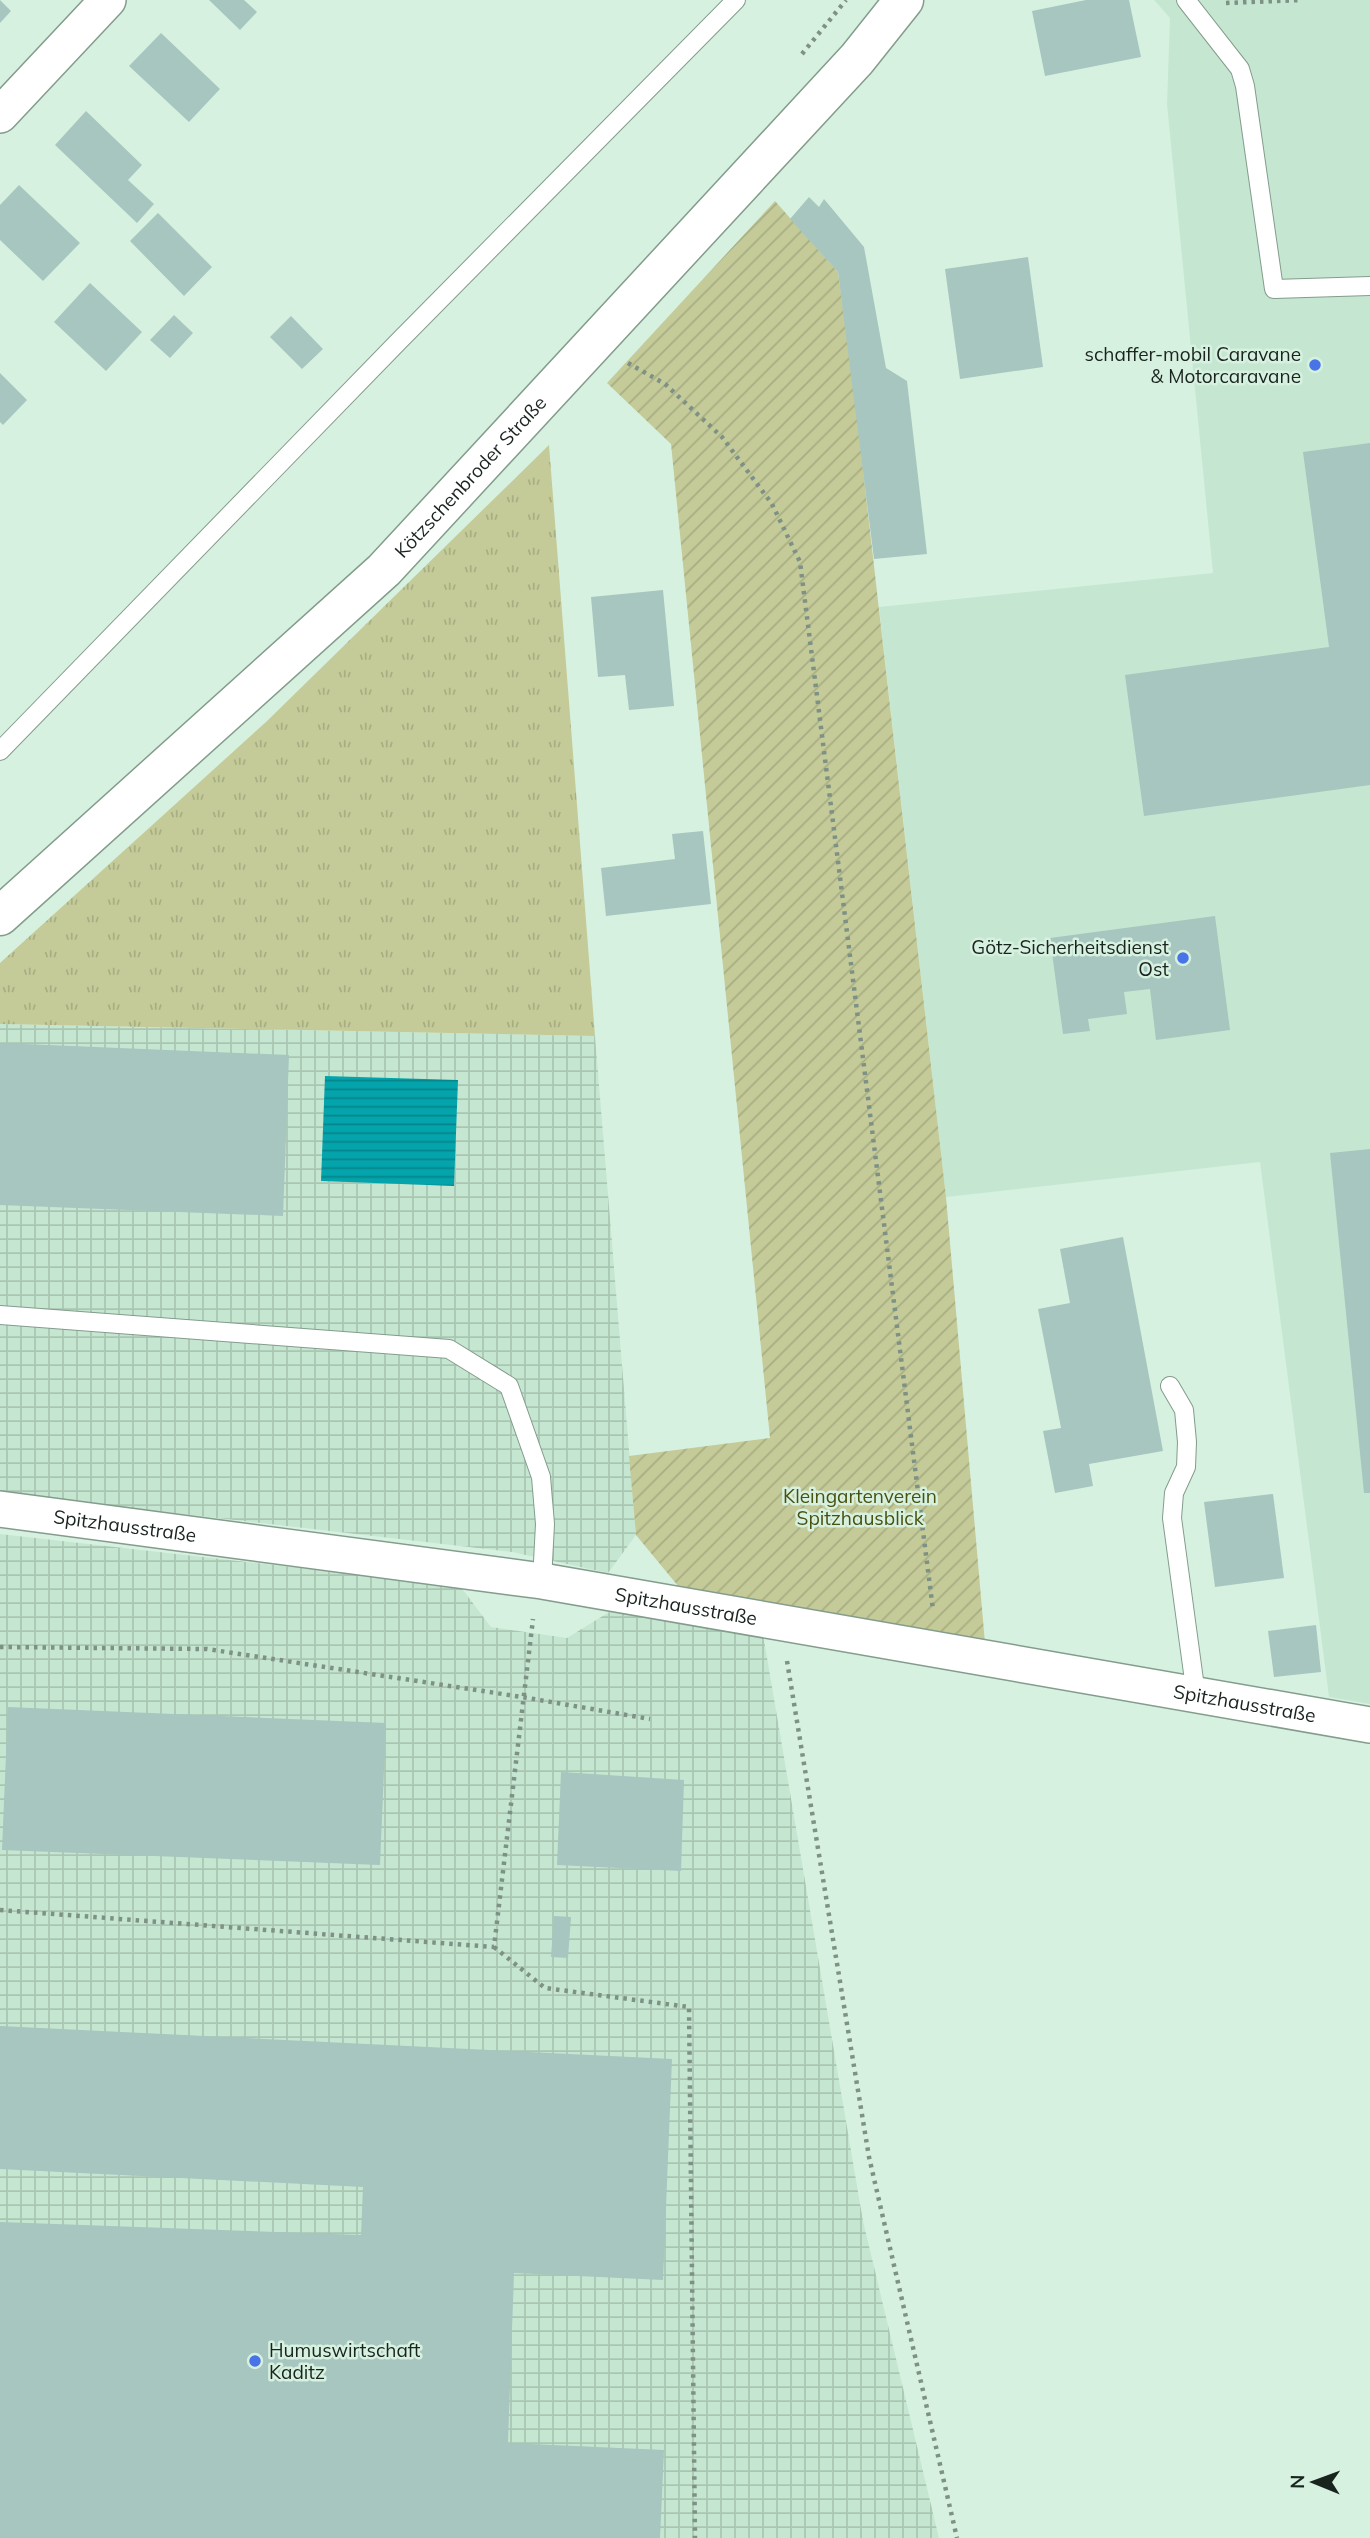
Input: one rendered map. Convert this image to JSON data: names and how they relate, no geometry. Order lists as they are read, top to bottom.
{
  "streets": {
    "street": ["Kötzschenbroder Straße", "Spitzhausstraße"]
  },
  "parks": ["Kleingartenverein Spitzhausblick"],
  "places": ["schaffer-mobil Caravane & Motorcaravane", "Götz-Sicherheitsdienst Ost", "Humuswirtschaft Kaditz"],
  "north": "left"
}
